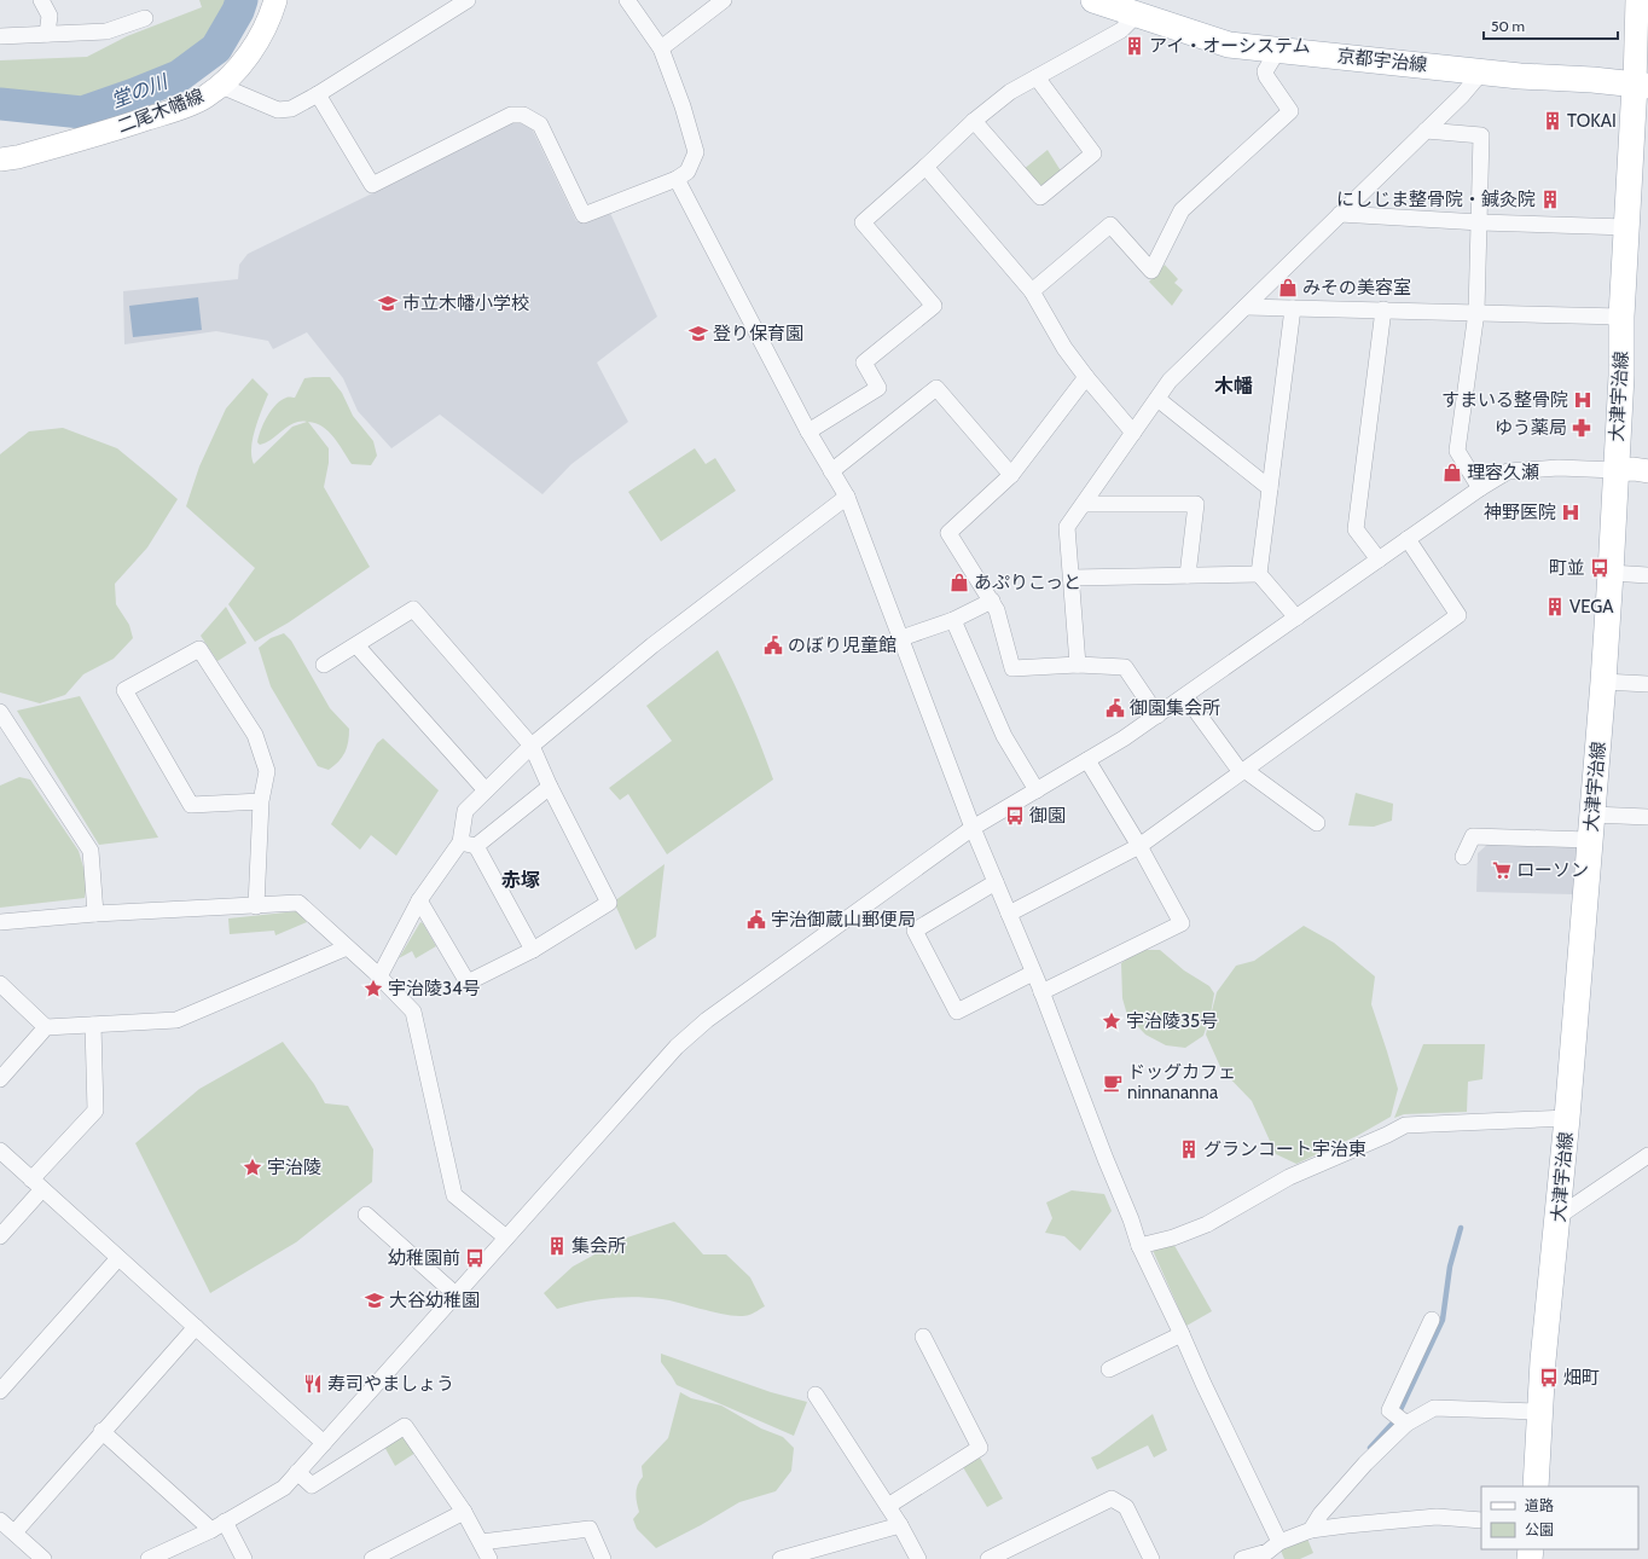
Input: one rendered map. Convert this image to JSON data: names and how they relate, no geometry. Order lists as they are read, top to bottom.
{
  "streets": {
    "main road": ["京都宇治線", "二尾木幡線", "大津宇治線"]
  },
  "crossings": [
    ["京都宇治線", "大津宇治線"]
  ],
  "districts": ["木幡", "赤塚"],
  "water": ["堂の川"],
  "places": {
    "building": [
      "アイ・オーシステム",
      "TOKAI",
      "にしじま整骨院・鍼灸院",
      "VEGA",
      "グランコート宇治東",
      "集会所"
    ],
    "shop": ["みその美容室", "理容久瀬", "あぷりこっと"],
    "school or university": ["市立木幡小学校", "登り保育園", "大谷幼稚園"],
    "hospital": ["すまいる整骨院", "神野医院"],
    "pharmacy": ["ゆう薬局"],
    "bus stop": [
      "町並",
      "御園",
      "幼稚園前",
      "畑町"
    ],
    "public building": ["のぼり児童館", "御園集会所", "宇治御蔵山郵便局"],
    "supermarket": ["ローソン"],
    "place": ["宇治陵34号", "宇治陵35号", "宇治陵"],
    "cafe": ["ドッグカフェ ninnananna"],
    "restaurant": ["寿司やましょう"]
  },
  "legend": ["道路", "公園"],
  "scale_bar": "50 m"
}
